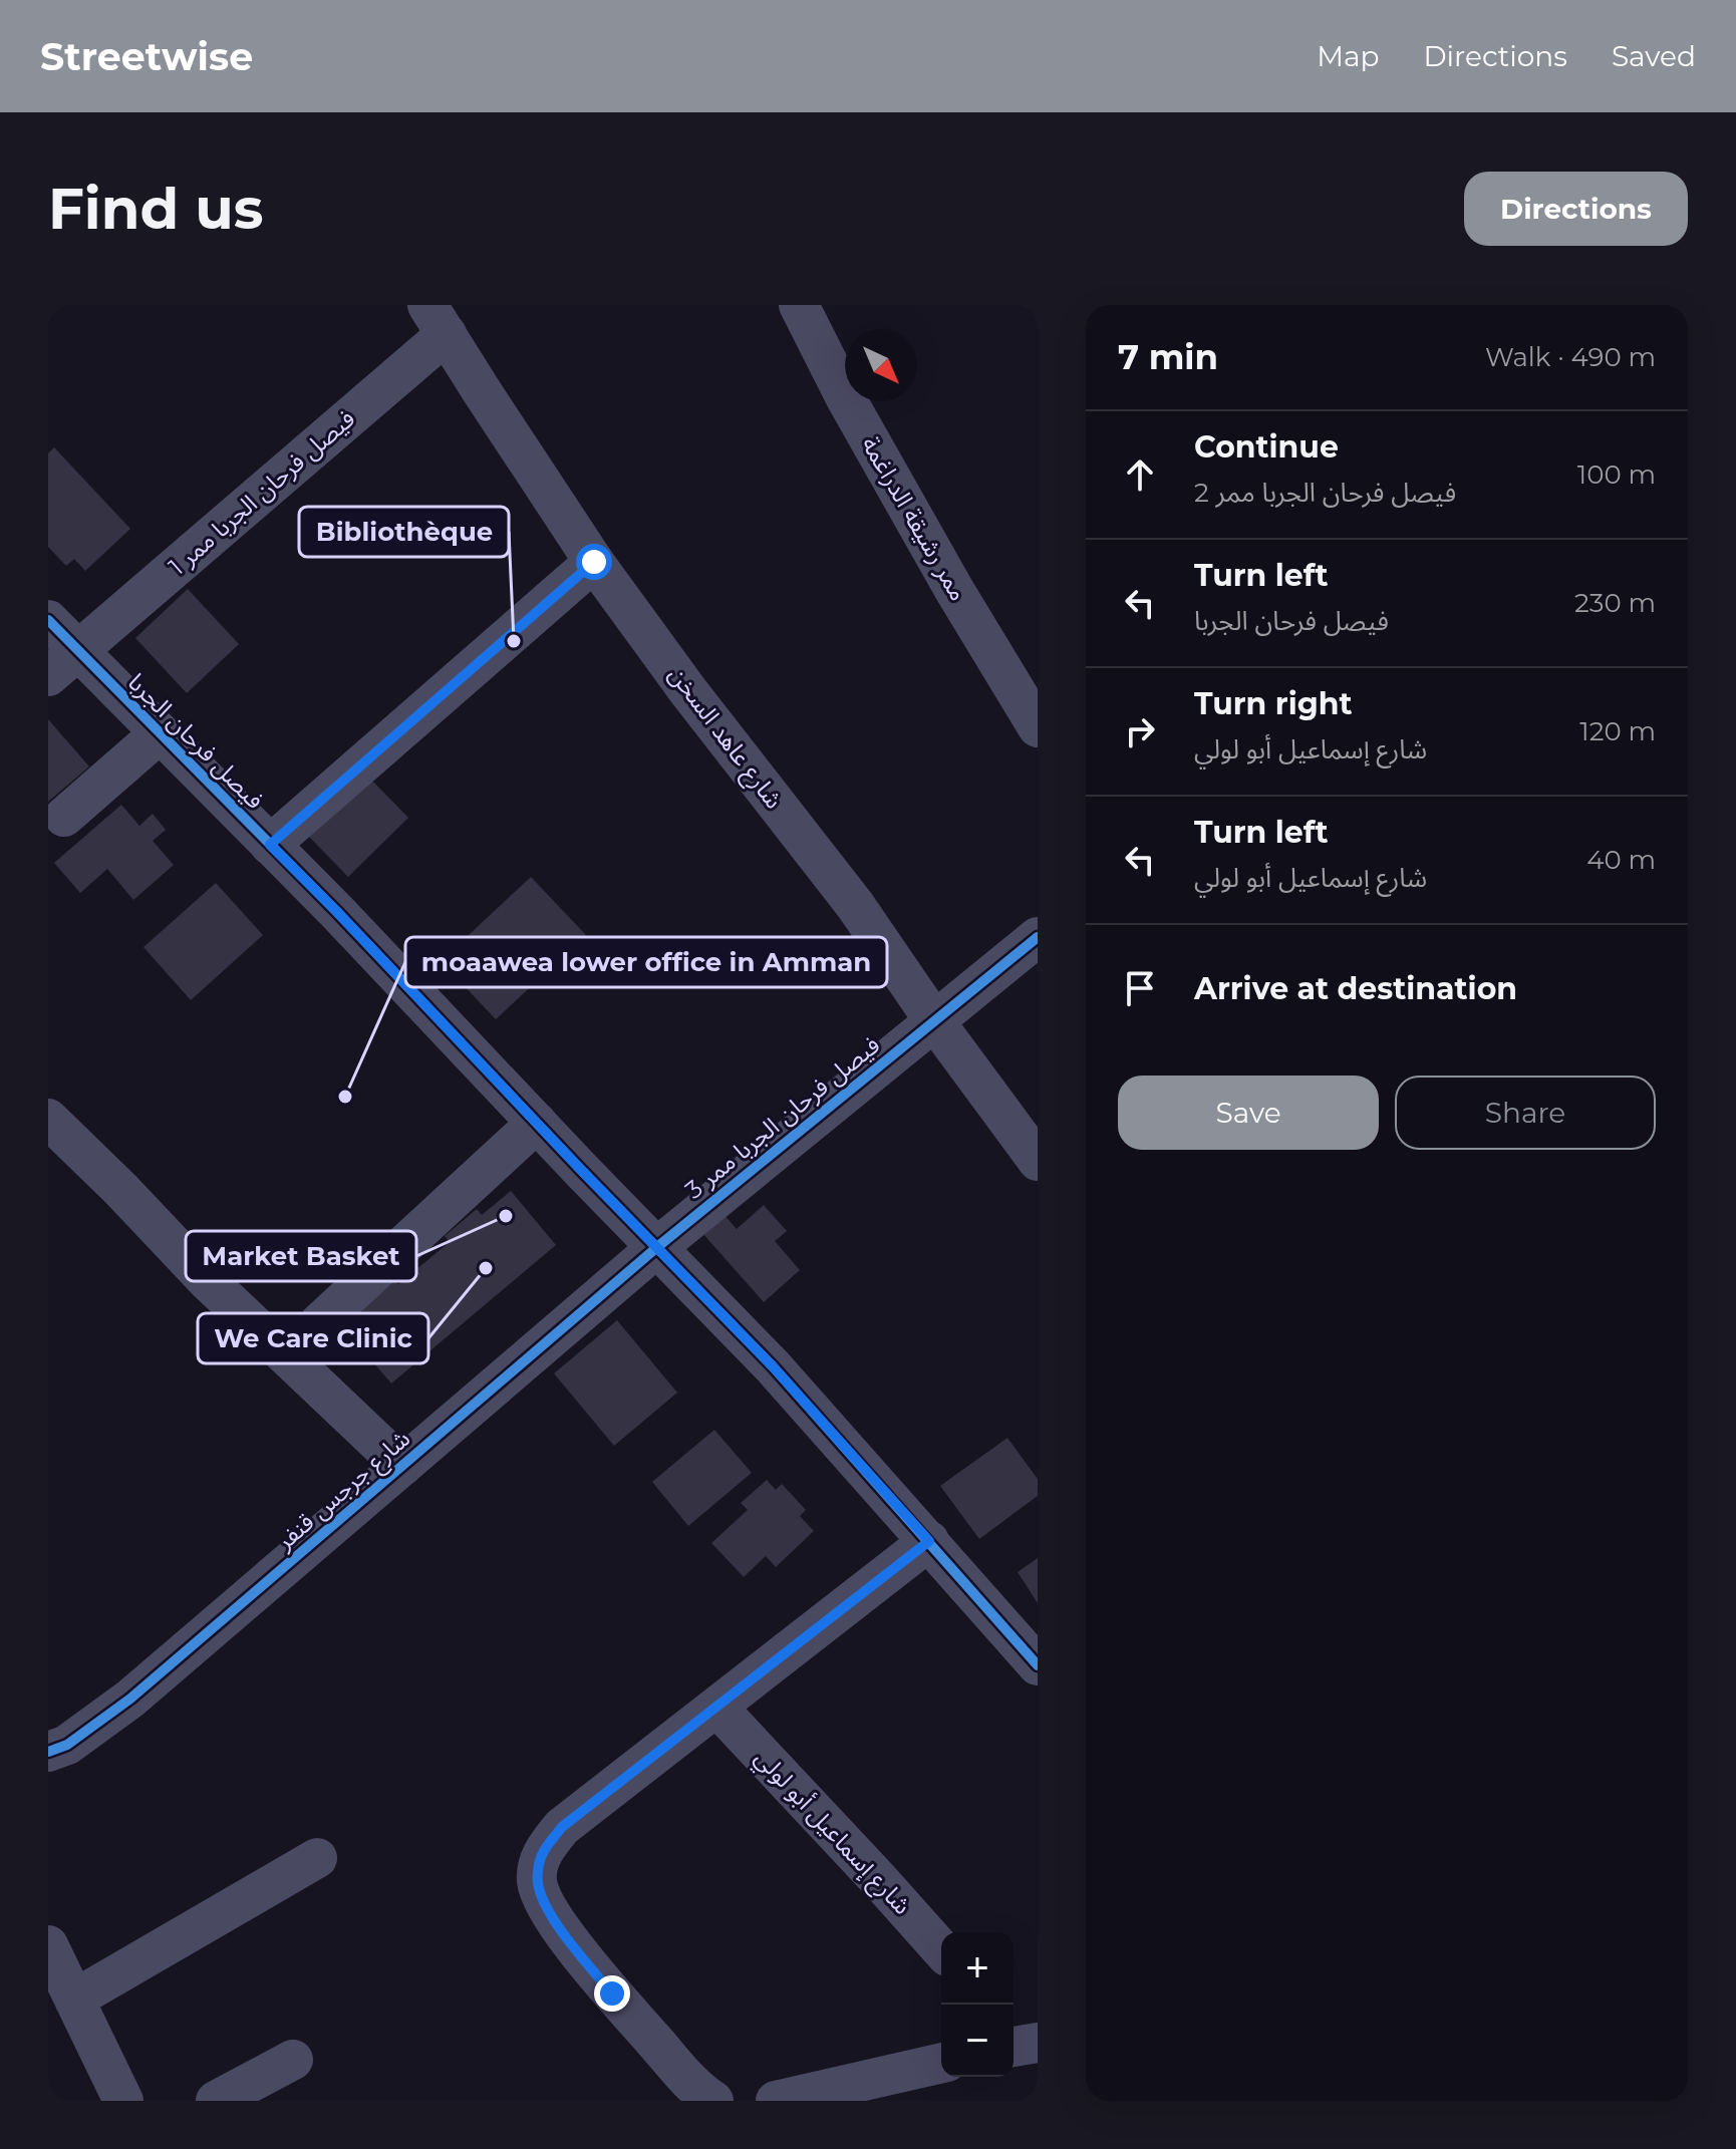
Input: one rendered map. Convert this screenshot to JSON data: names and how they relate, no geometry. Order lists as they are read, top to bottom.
{
  "streets": {
    "street": [
      "فيصل فرحان الجربا ممر 1",
      "ممر رشيقة الدراغمة",
      "شارع عاهد السخن",
      "فيصل فرحان الجربا",
      "فيصل فرحان الجربا ممر 3",
      "شارع جرجس قنفر",
      "شارع إسماعيل أبو لولي"
    ]
  },
  "crossings": [
    ["فيصل فرحان الجربا ممر 1", "شارع عاهد السخن"],
    ["فيصل فرحان الجربا ممر 1", "فيصل فرحان الجربا"],
    ["شارع عاهد السخن", "فيصل فرحان الجربا ممر 3"],
    ["فيصل فرحان الجربا", "فيصل فرحان الجربا ممر 3"],
    ["فيصل فرحان الجربا", "شارع جرجس قنفر"],
    ["فيصل فرحان الجربا ممر 3", "شارع جرجس قنفر"]
  ],
  "places": [
    "Bibliothèque",
    "moaawea lower office in Amman",
    "Market Basket",
    "We Care Clinic"
  ],
  "north": "bottom right",
  "page": {
    "header": "Streetwise",
    "nav": ["Map", "Directions", "Saved"],
    "buttons": [
      "Directions",
      ["Save", "Share"]
    ],
    "title": "Find us",
    "heading": ["7 min", "Walk · 490 m"],
    "list": [
      ["Continue", "فيصل فرحان الجربا ممر 2", "100 m"],
      ["Turn left", "فيصل فرحان الجربا", "230 m"],
      ["Turn right", "شارع إسماعيل أبو لولي", "120 m"],
      ["Turn left", "شارع إسماعيل أبو لولي", "40 m"],
      "Arrive at destination"
    ],
    "map_buttons": ["+", "−"]
  }
}
